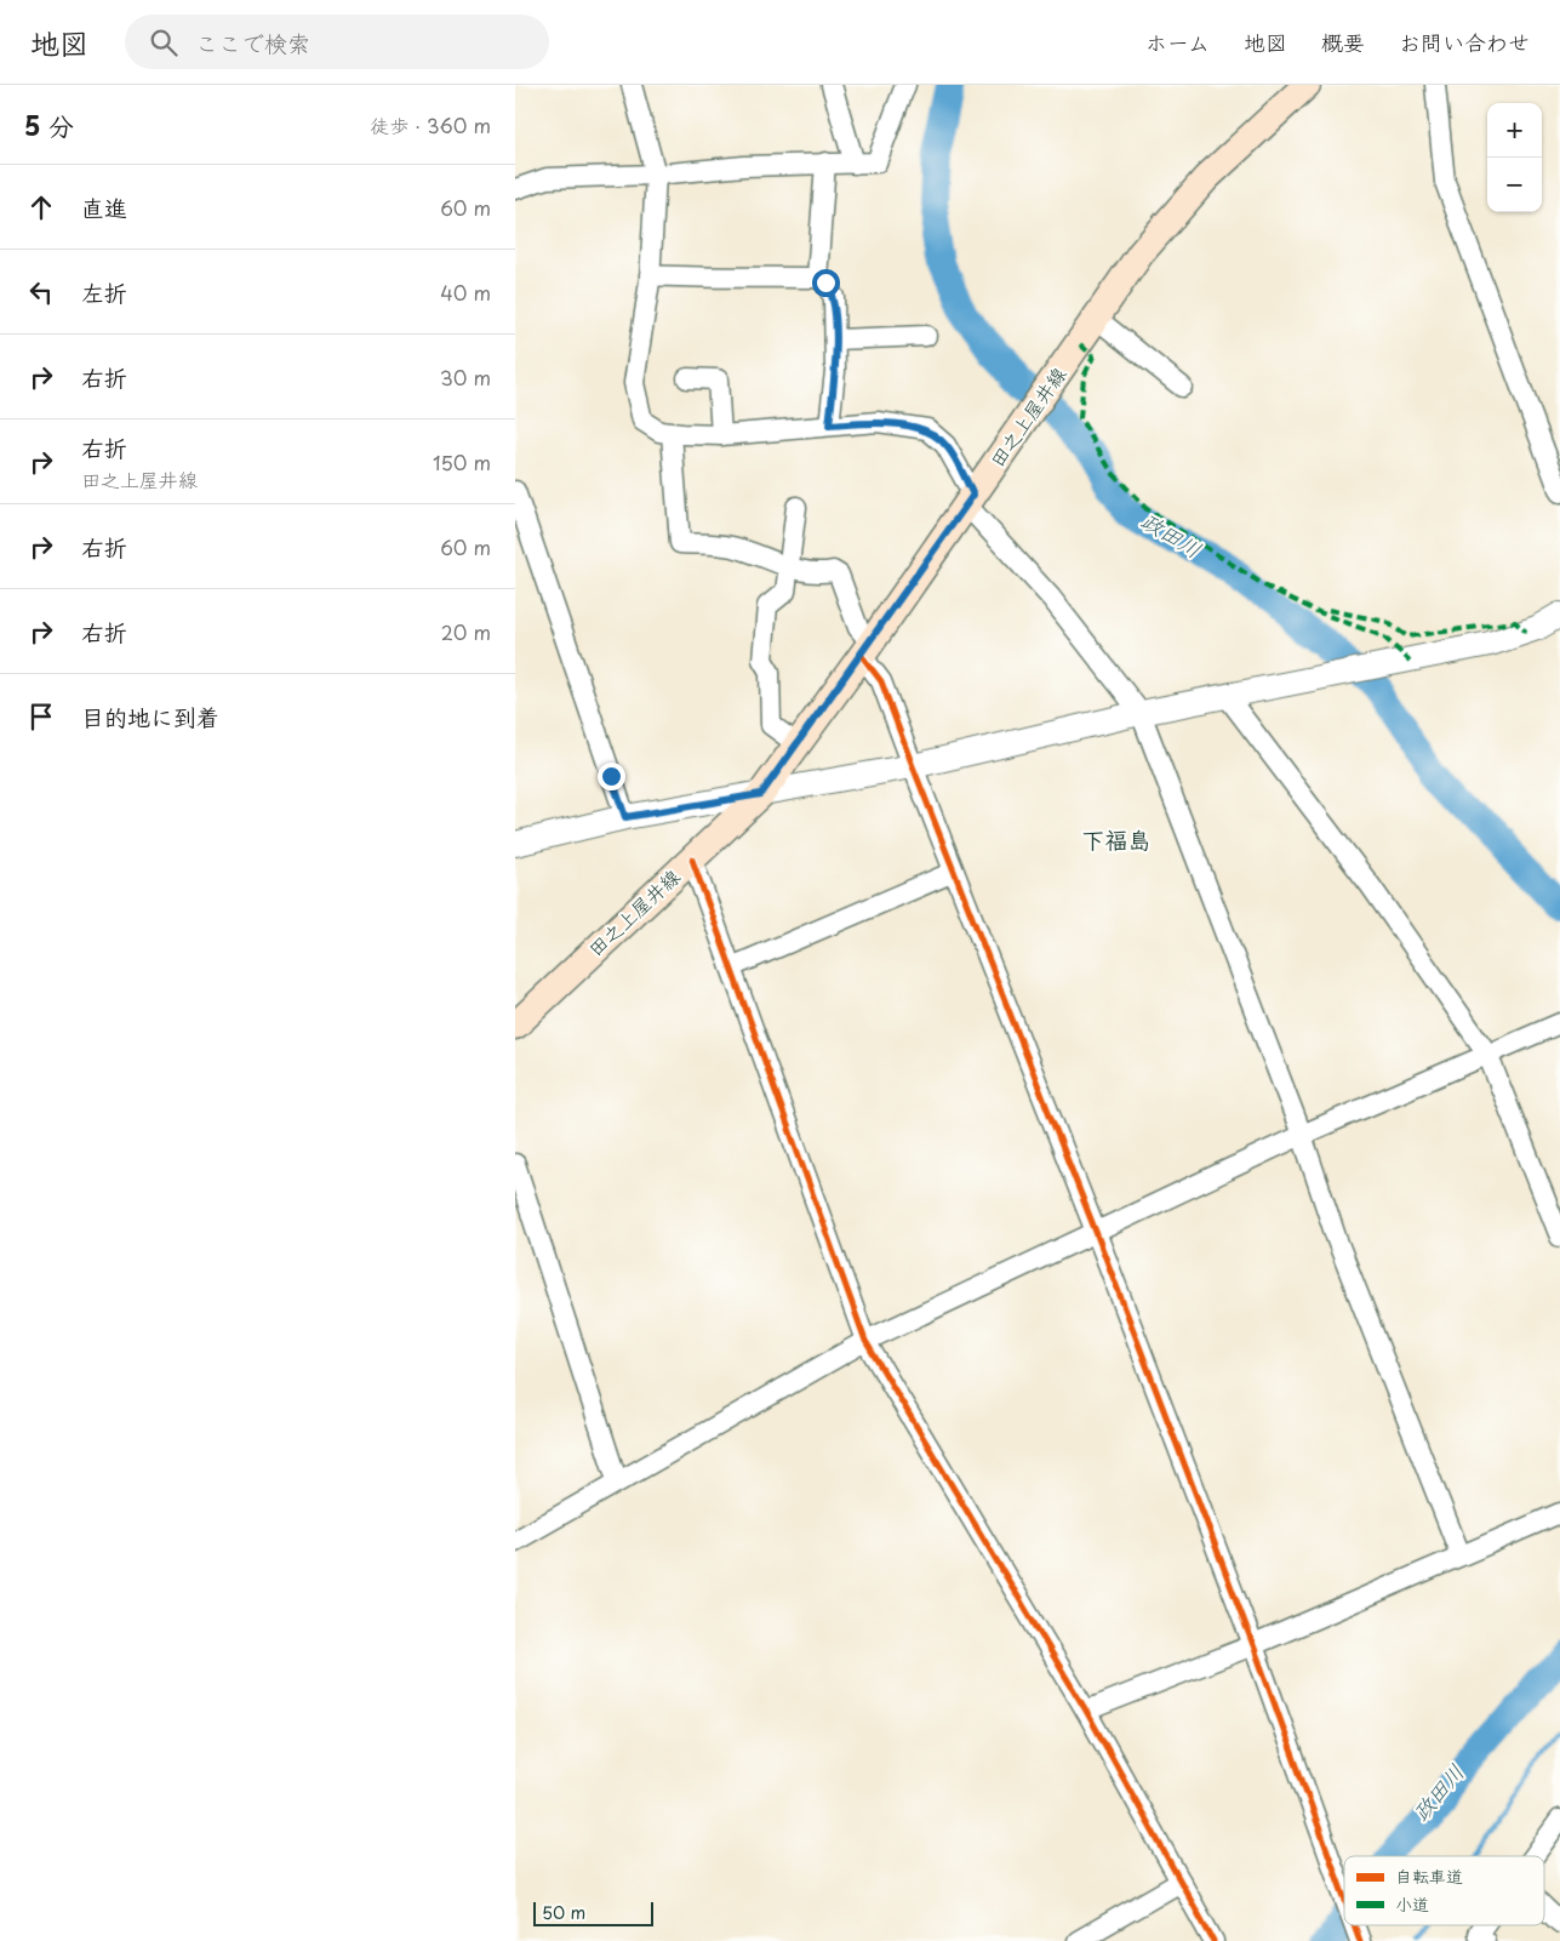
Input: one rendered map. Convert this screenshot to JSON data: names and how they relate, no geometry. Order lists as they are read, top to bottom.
{
  "streets": {
    "main road": ["田之上屋井線"]
  },
  "districts": ["下福島"],
  "water": ["政田川"],
  "legend": ["自転車道", "小道"],
  "scale_bar": "50 m",
  "page": {
    "header": "地図",
    "search": "ここで検索",
    "nav": [
      "ホーム",
      "地図",
      "概要",
      "お問い合わせ"
    ],
    "heading": ["5 分", "徒歩 · 360 m"],
    "map_buttons": ["+", "−"],
    "list": [
      ["直進", "60 m"],
      ["左折", "40 m"],
      ["右折", "30 m"],
      ["右折", "田之上屋井線", "150 m"],
      ["右折", "60 m"],
      ["右折", "20 m"],
      "目的地に到着"
    ],
    "scale": "50 m"
  }
}
